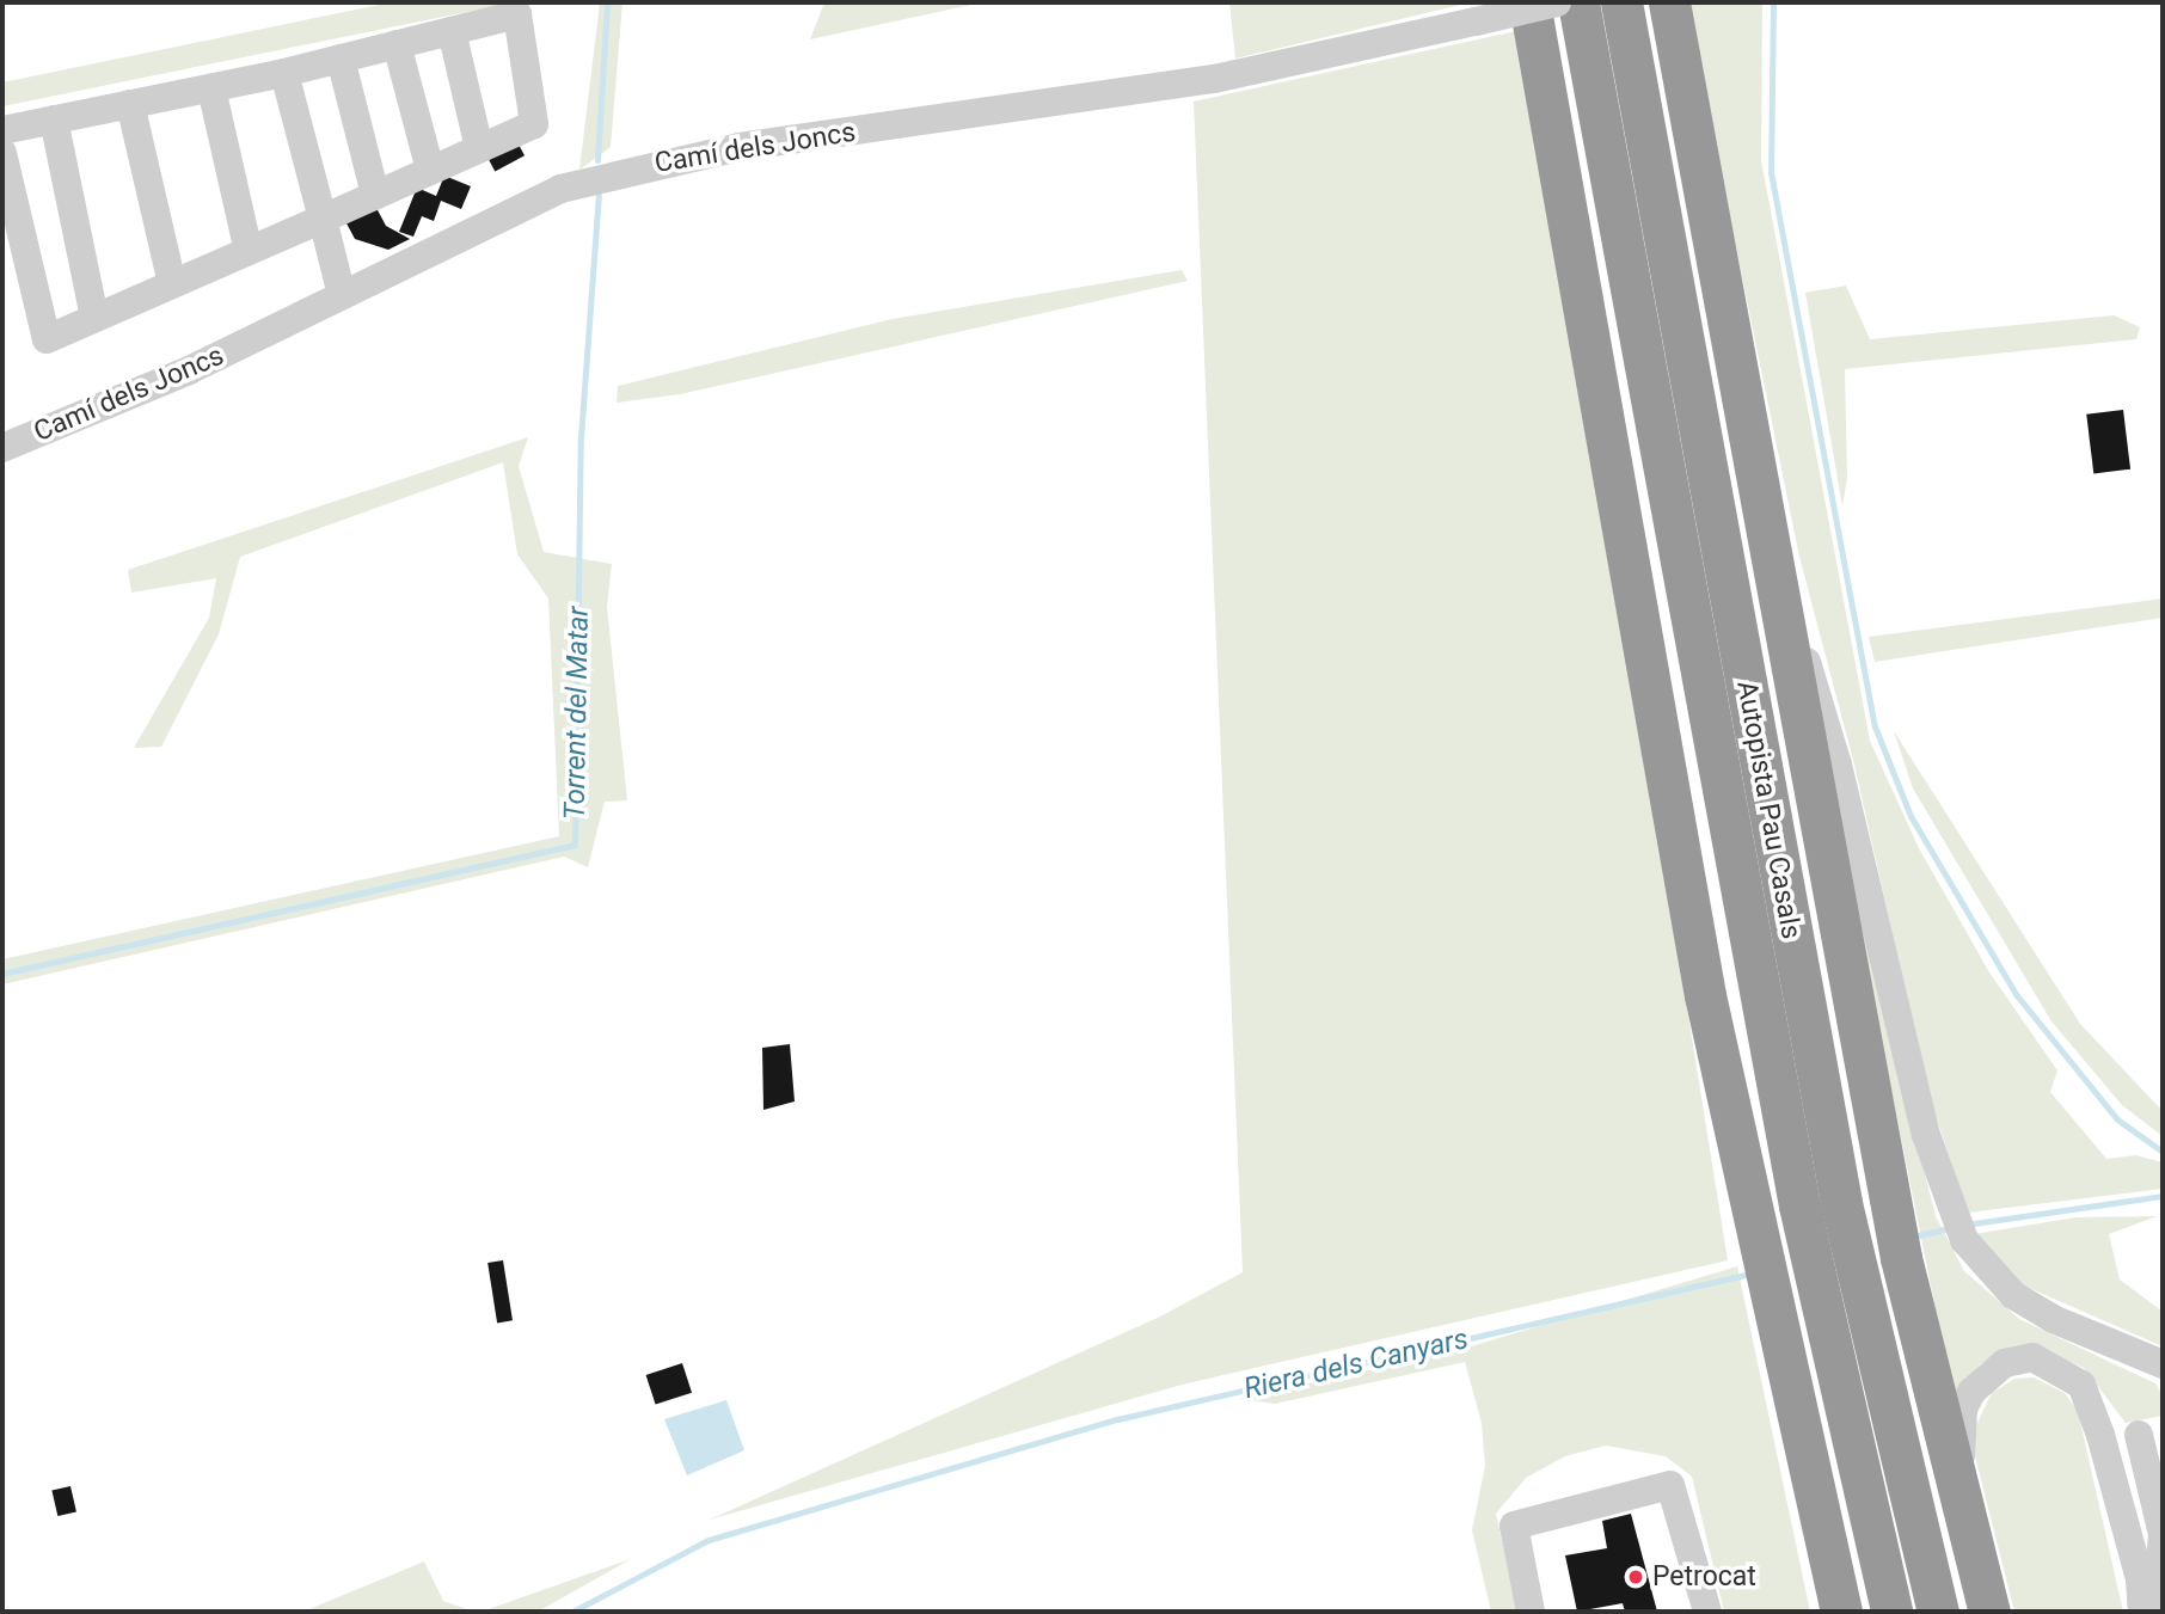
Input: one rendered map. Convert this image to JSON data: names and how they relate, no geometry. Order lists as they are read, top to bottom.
{
  "streets": {
    "highway": ["Autopista Pau Casals"],
    "street": ["Camí dels Joncs"]
  },
  "water": ["Torrent del Matar", "Riera dels Canyars"],
  "places": ["Petrocat"]
}
